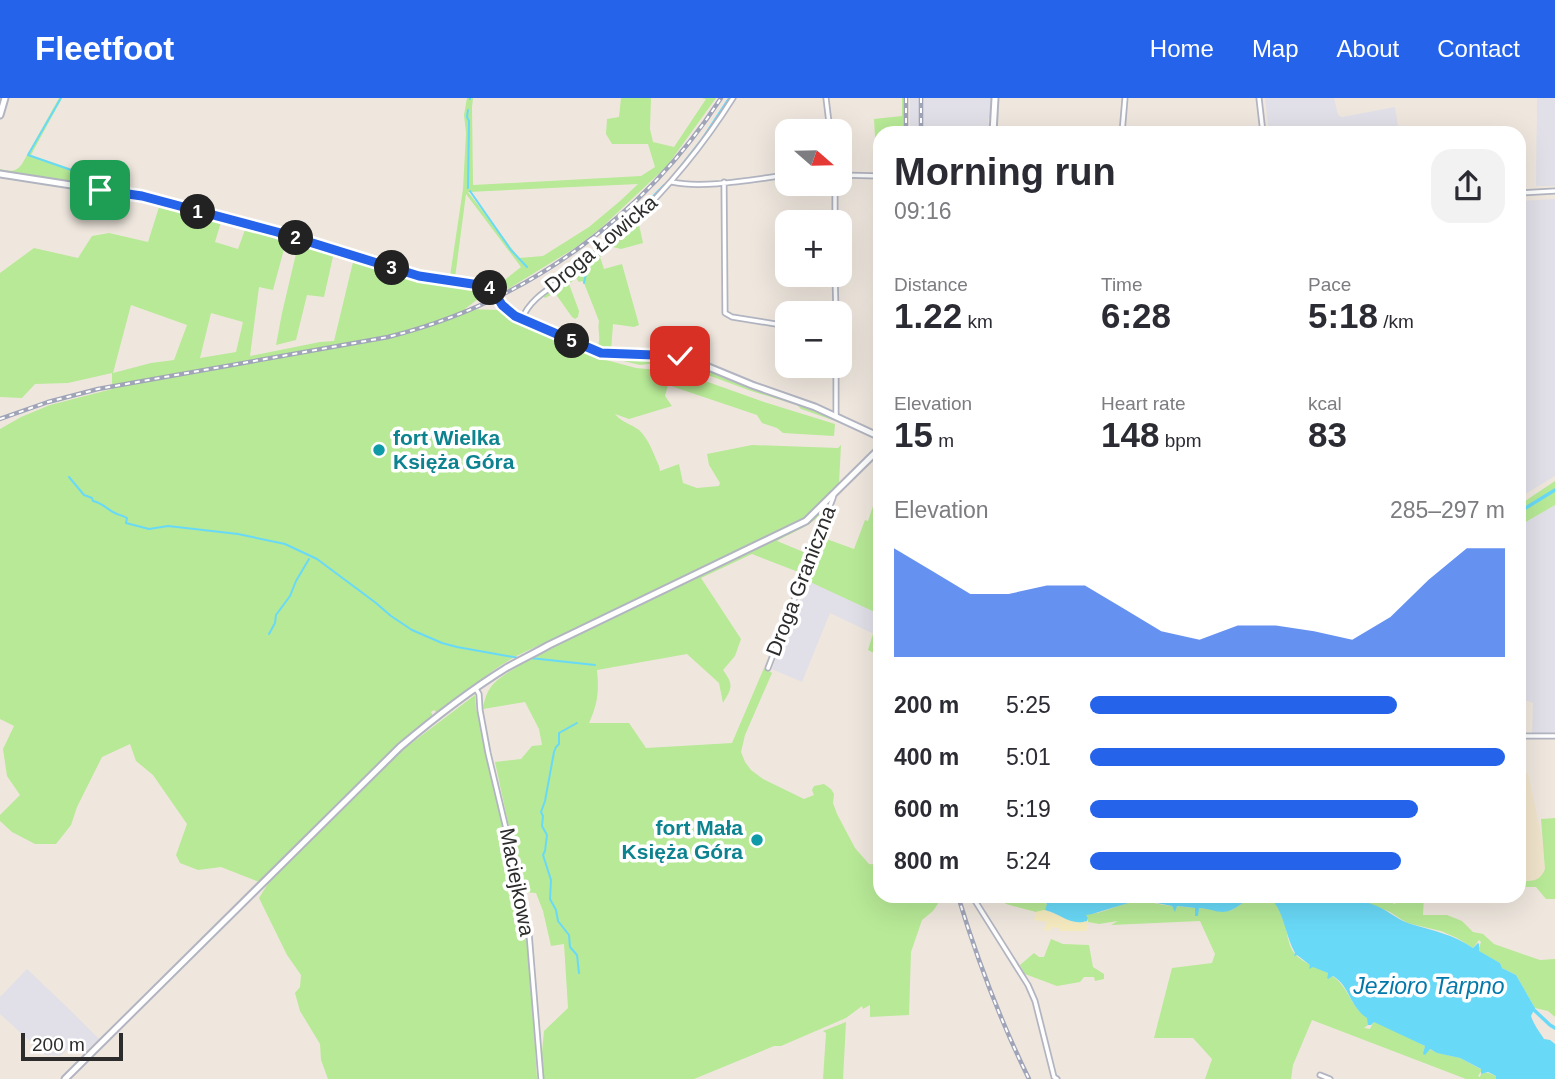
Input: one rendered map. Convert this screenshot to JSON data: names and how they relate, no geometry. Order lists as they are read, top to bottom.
{
  "streets": {
    "street": ["Droga Łowicka", "Droga Graniczna", "Maciejkowa"]
  },
  "water": ["Jezioro Tarpno"],
  "places": ["fort Wielka Księża Góra", "fort Mała Księża Góra"],
  "scale_bar": "200 m",
  "north": "right",
  "page": {
    "header": "Fleetfoot",
    "nav": [
      "Home",
      "Map",
      "About",
      "Contact"
    ],
    "map_buttons": ["+", "−"],
    "heading": ["Morning run", "09:16"],
    "pins": [
      "1",
      "2",
      "3",
      "4",
      "5"
    ],
    "stats": [
      ["Distance", "1.22 km"],
      ["Time", "6:28"],
      ["Pace", "5:18 /km"],
      ["Elevation", "15 m"],
      ["Heart rate", "148 bpm"],
      ["kcal", "83"]
    ],
    "chart": ["Elevation", "285–297 m"],
    "list": [
      {
        "name": "200 m",
        "note": "5:25"
      },
      {
        "name": "400 m",
        "note": "5:01"
      },
      {
        "name": "600 m",
        "note": "5:19"
      },
      {
        "name": "800 m",
        "note": "5:24"
      }
    ],
    "scale": "200 m"
  }
}
